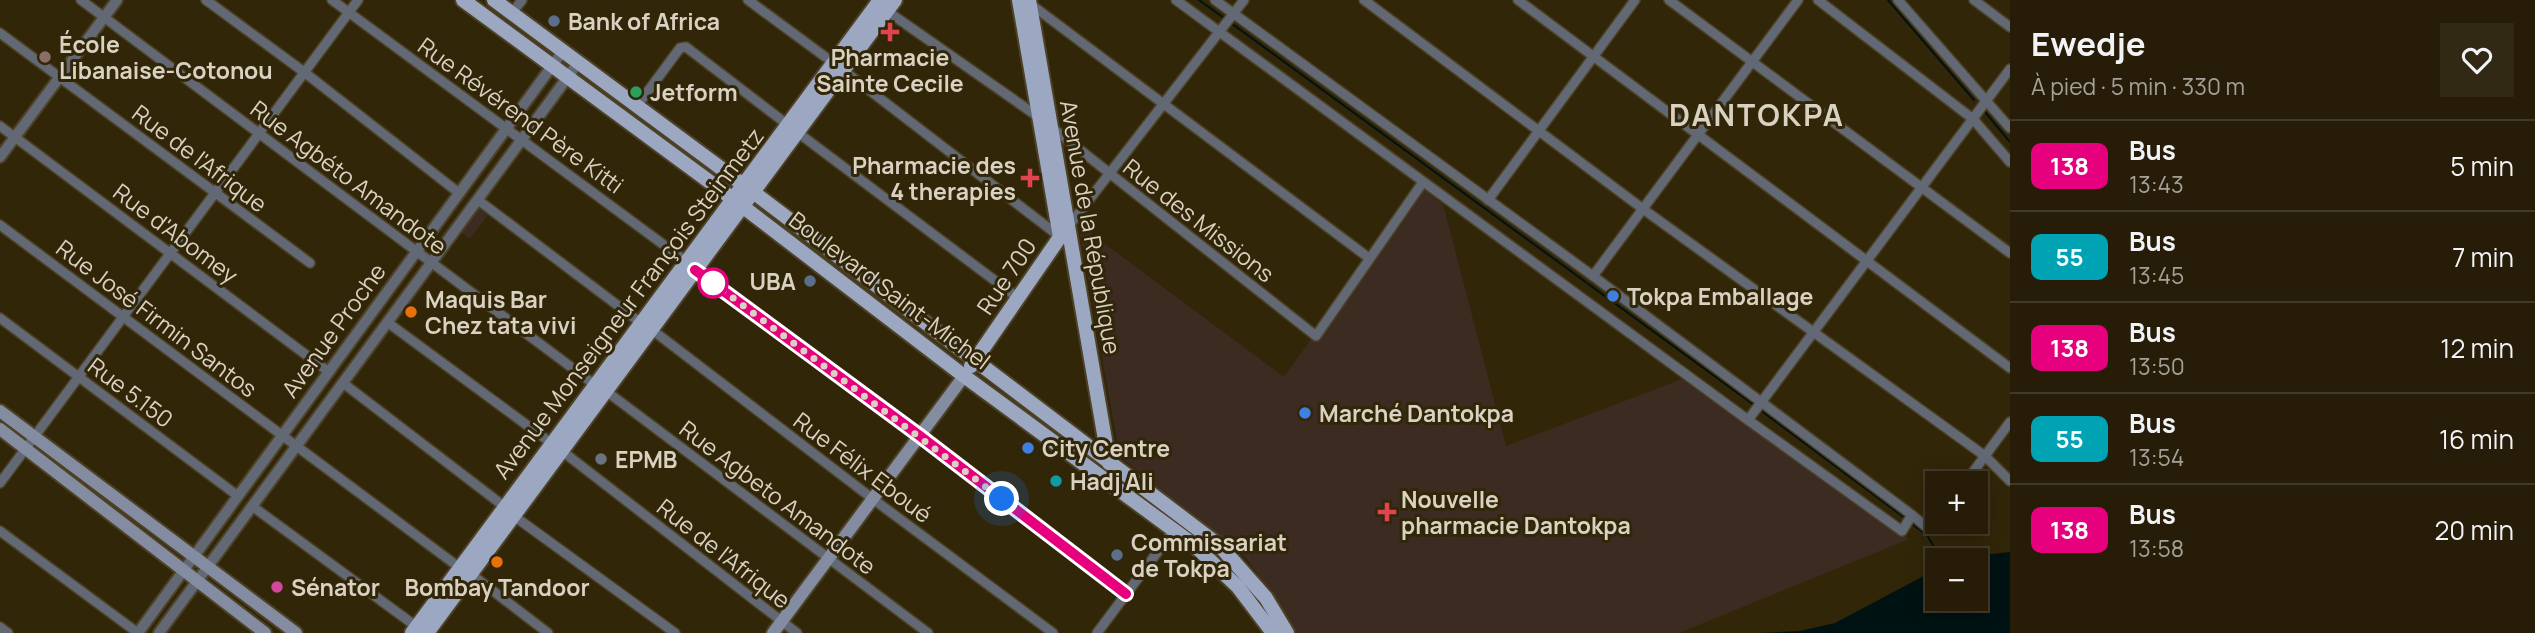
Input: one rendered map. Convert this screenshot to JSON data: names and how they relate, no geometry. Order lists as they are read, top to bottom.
{
  "streets": {
    "main road": [
      "Avenue de la République",
      "Rue 700",
      "Boulevard Saint-Michel",
      "Avenue Monseigneur François Steinmetz"
    ],
    "street": [
      "Rue Révérend Père Kitti",
      "Rue de l'Afrique",
      "Rue Agbéto Amandote",
      "Rue des Missions",
      "Rue d'Abomey",
      "Rue José Firmin Santos",
      "Avenue Proche",
      "Rue 5.150",
      "Rue Félix Eboué",
      "Rue Agbeto Amandote"
    ]
  },
  "crossings": [
    ["Rue Révérend Père Kitti", "Avenue Monseigneur François Steinmetz"],
    ["Rue Révérend Père Kitti", "Avenue Proche"],
    ["Rue de l'Afrique", "Avenue Monseigneur François Steinmetz"],
    ["Rue de l'Afrique", "Avenue Proche"],
    ["Rue Agbéto Amandote", "Avenue Monseigneur François Steinmetz"],
    ["Rue Agbéto Amandote", "Avenue Proche"],
    ["Rue Agbéto Amandote", "Rue Agbeto Amandote"],
    ["Rue des Missions", "Avenue de la République"],
    ["Rue des Missions", "Avenue Monseigneur François Steinmetz"],
    ["Avenue de la République", "Rue 700"],
    ["Avenue de la République", "Boulevard Saint-Michel"],
    ["Rue d'Abomey", "Avenue Proche"],
    ["Rue 700", "Boulevard Saint-Michel"],
    ["Boulevard Saint-Michel", "Avenue Monseigneur François Steinmetz"],
    ["Boulevard Saint-Michel", "Avenue Proche"],
    ["Avenue Monseigneur François Steinmetz", "Rue José Firmin Santos"],
    ["Avenue Monseigneur François Steinmetz", "Rue Félix Eboué"],
    ["Avenue Monseigneur François Steinmetz", "Rue Agbeto Amandote"],
    ["Rue José Firmin Santos", "Avenue Proche"],
    ["Avenue Proche", "Rue 5.150"],
    ["Avenue Proche", "Rue Félix Eboué"]
  ],
  "districts": ["DANTOKPA"],
  "places": {
    "other": [
      "Bank of Africa",
      "École Libanaise-Cotonou",
      "Jetform",
      "UBA",
      "Tokpa Emballage",
      "Maquis Bar Chez tata vivi",
      "Marché Dantokpa",
      "City Centre",
      "EPMB",
      "Hadj Ali",
      "Commissariat de Tokpa",
      "Bombay Tandoor",
      "Sénator"
    ],
    "health": ["Pharmacie Sainte Cecile", "Pharmacie des 4 therapies", "Nouvelle pharmacie Dantokpa"]
  },
  "lines": ["bus line 138"],
  "page": {
    "heading": ["Ewedje", "À pied · 5 min · 330 m"],
    "list": [
      {
        "mark": "138",
        "name": "Bus",
        "note": "13:43",
        "value": "5 min"
      },
      {
        "mark": "55",
        "name": "Bus",
        "note": "13:45",
        "value": "7 min"
      },
      {
        "mark": "138",
        "name": "Bus",
        "note": "13:50",
        "value": "12 min"
      },
      {
        "mark": "55",
        "name": "Bus",
        "note": "13:54",
        "value": "16 min"
      },
      {
        "mark": "138",
        "name": "Bus",
        "note": "13:58",
        "value": "20 min"
      }
    ],
    "map_buttons": ["+", "−"]
  }
}
